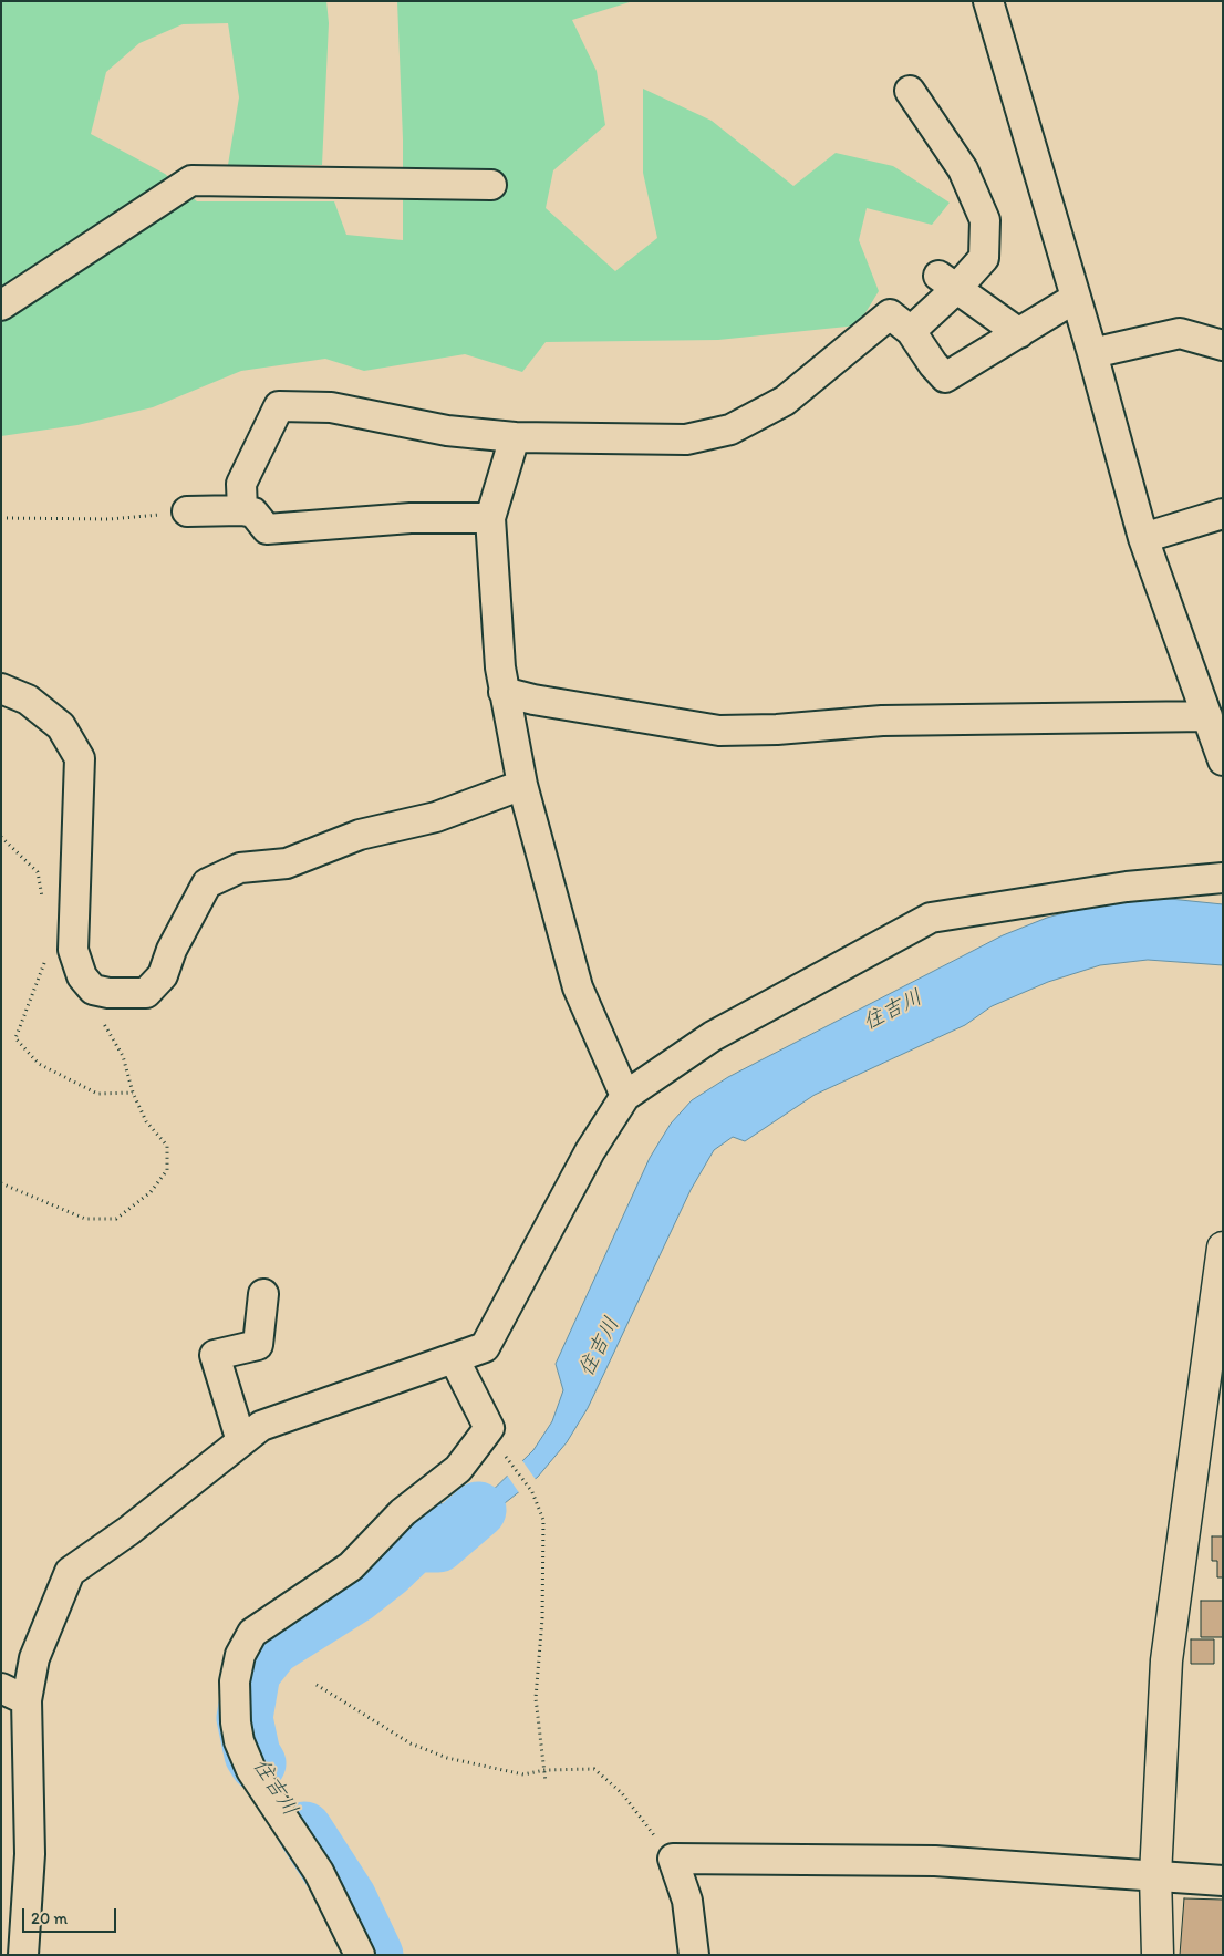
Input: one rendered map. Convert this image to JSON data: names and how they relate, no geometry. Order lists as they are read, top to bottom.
{
  "water": ["住吉川"],
  "scale_bar": "20 m"
}
